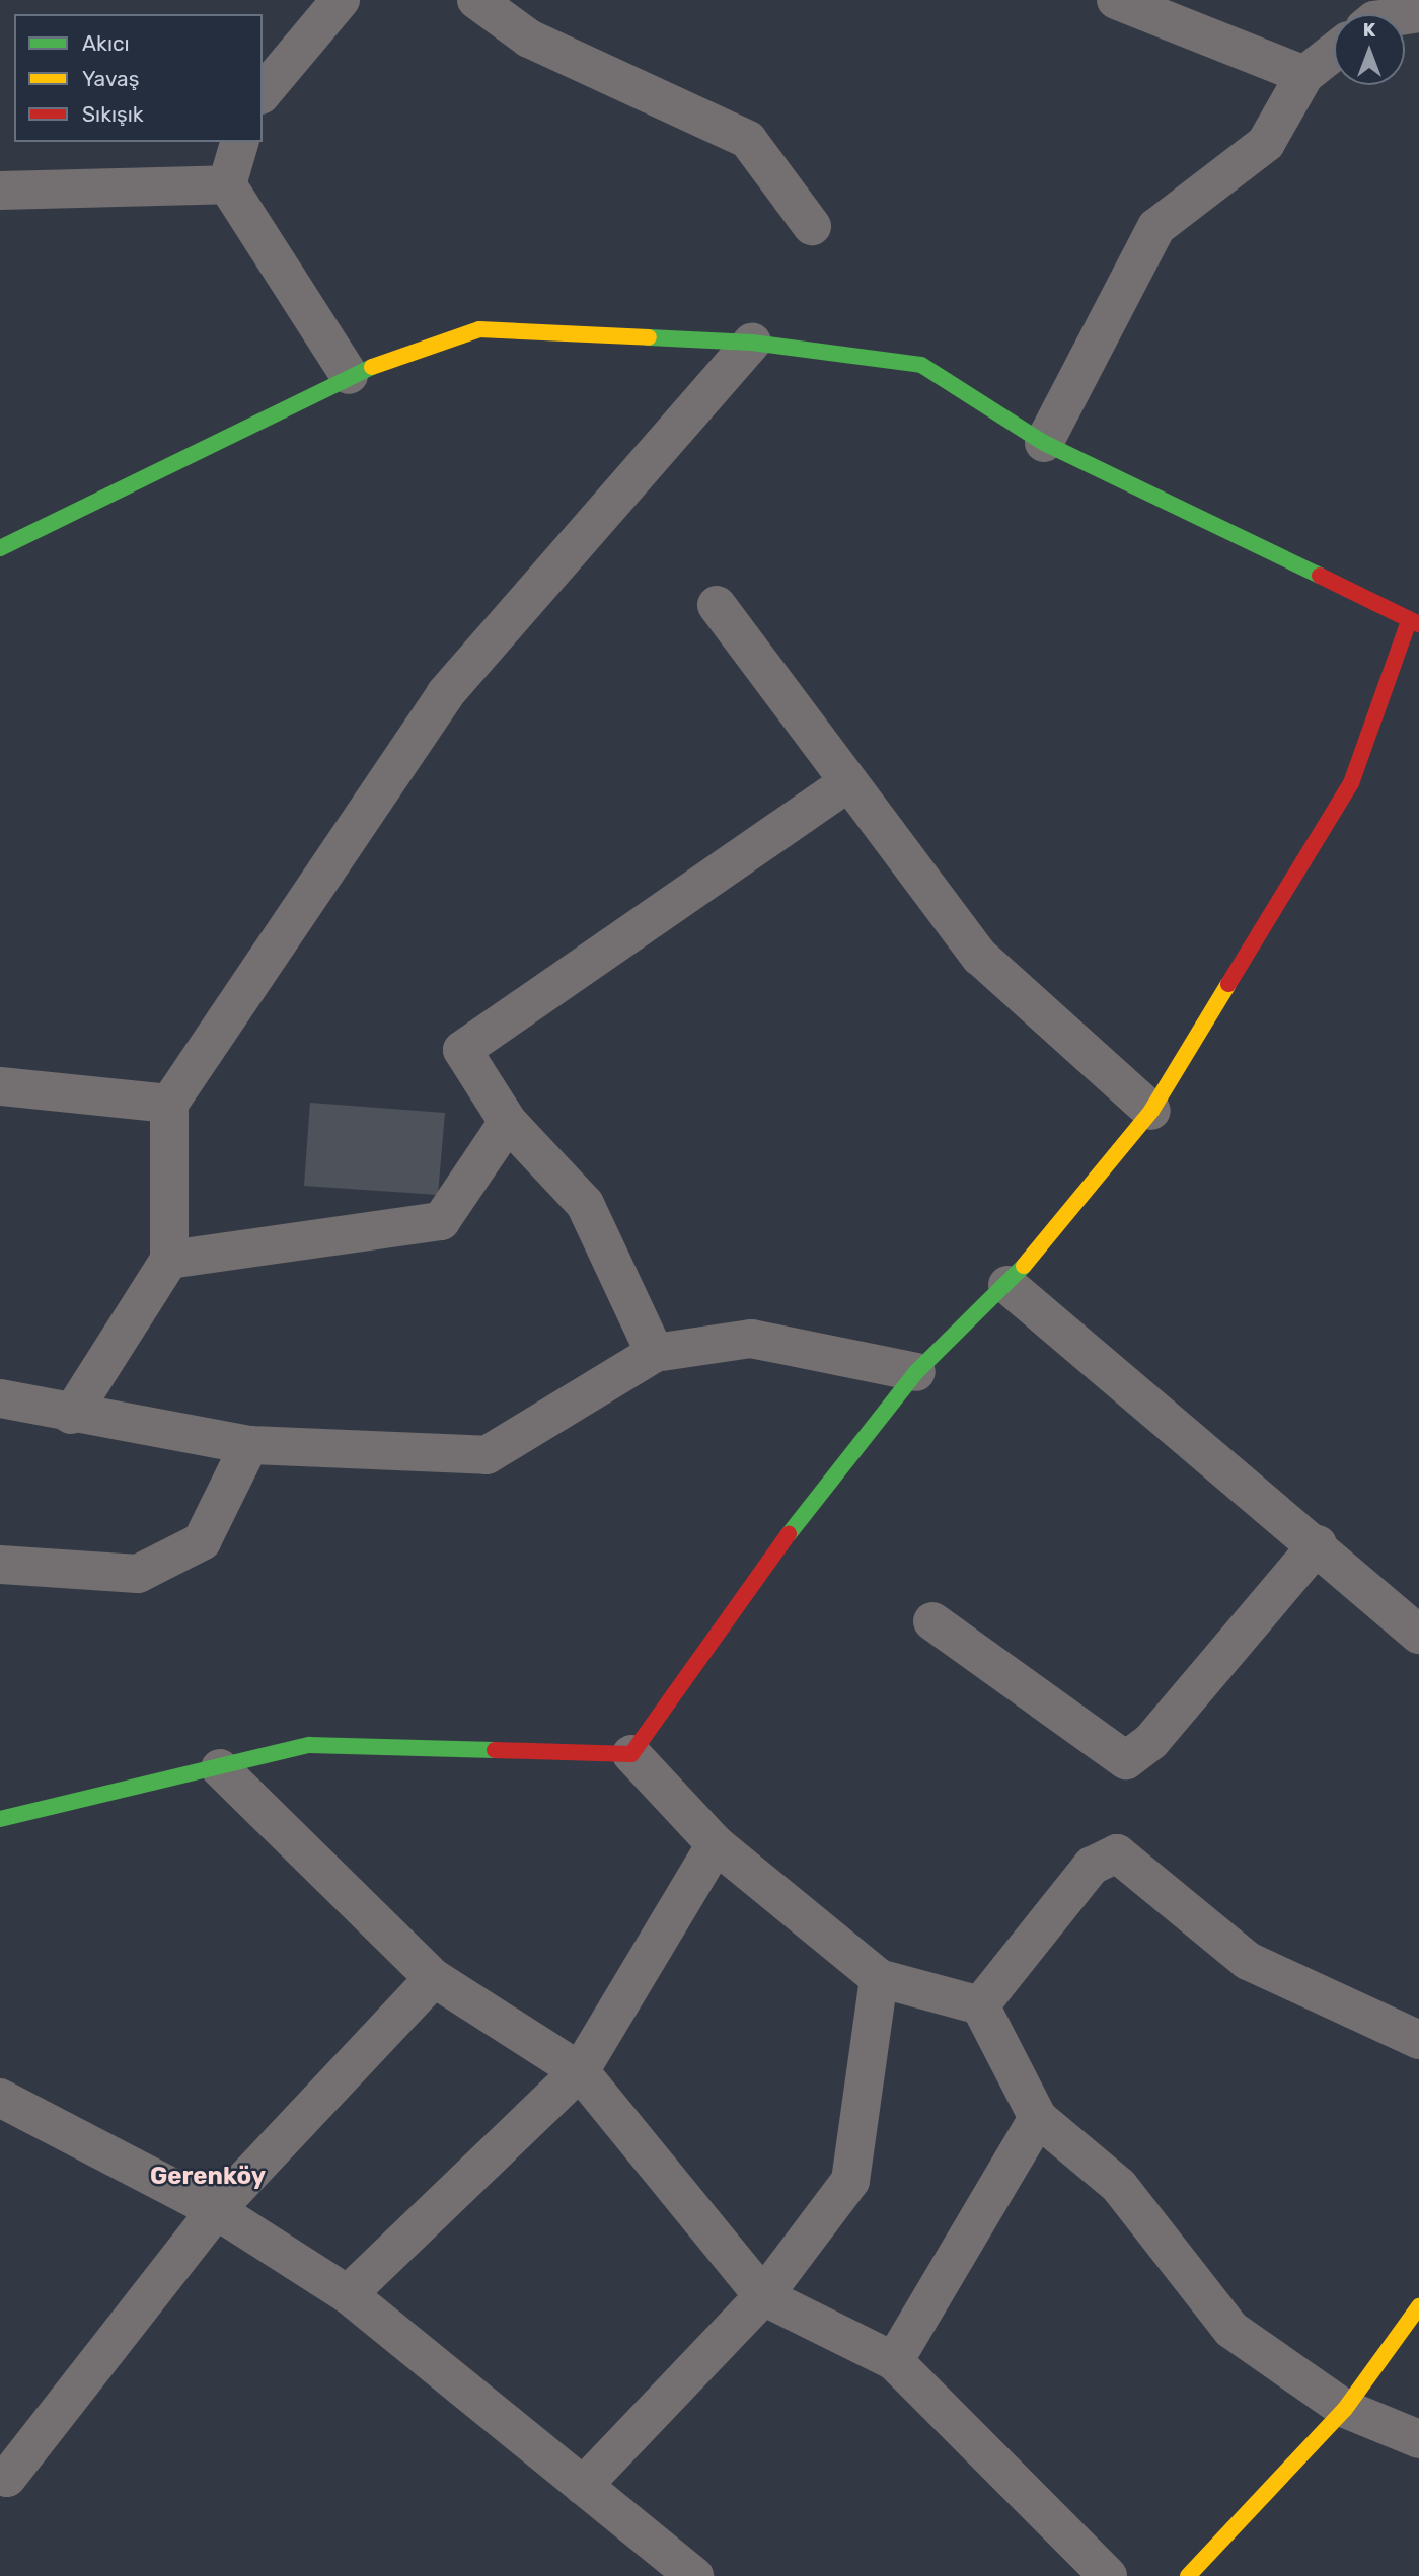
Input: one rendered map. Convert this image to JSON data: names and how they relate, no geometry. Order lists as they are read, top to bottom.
{
  "districts": ["Gerenköy"],
  "legend": ["Akıcı", "Yavaş", "Sıkışık"],
  "north": "top"
}
